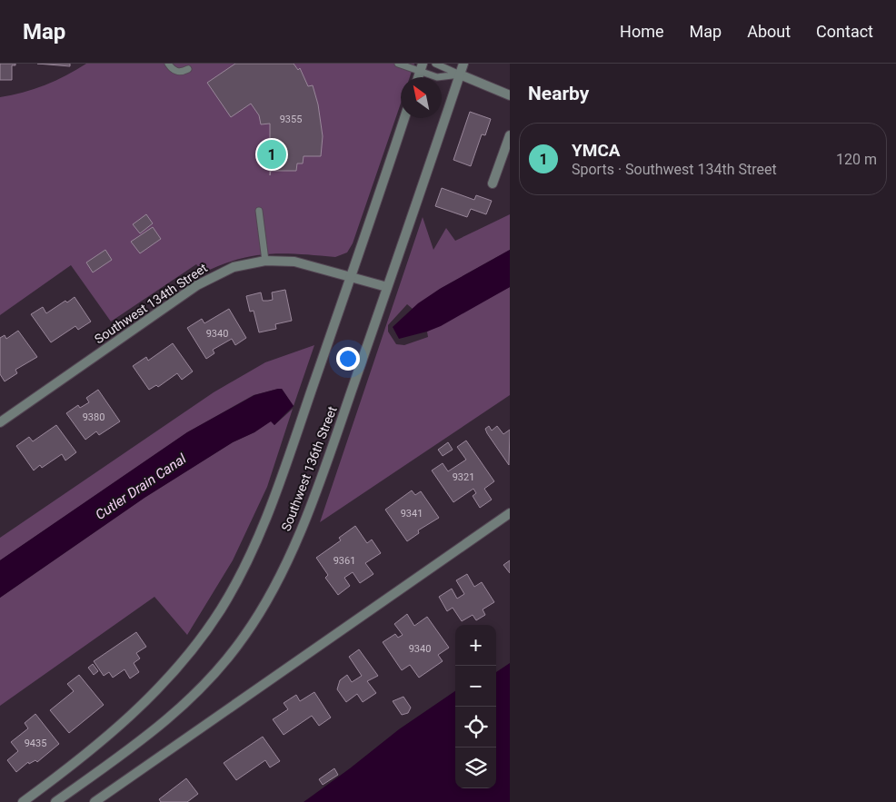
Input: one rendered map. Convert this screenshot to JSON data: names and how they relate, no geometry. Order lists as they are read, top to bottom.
{
  "streets": {
    "street": ["Southwest 134th Street", "Southwest 136th Street"]
  },
  "crossings": [
    ["Southwest 134th Street", "Southwest 136th Street"]
  ],
  "water": ["Cutler Drain Canal"],
  "house_numbers": [
    "9355",
    "9340",
    "9380",
    "9321",
    "9341",
    "9361",
    "9340",
    "9435"
  ],
  "north": "top left",
  "page": {
    "header": "Map",
    "nav": [
      "Home",
      "Map",
      "About",
      "Contact"
    ],
    "heading": "Nearby",
    "list": [
      {
        "mark": "1",
        "name": "YMCA",
        "note": "Sports · Southwest 134th Street",
        "value": "120 m"
      }
    ],
    "pins": "1",
    "map_buttons": ["+", "−"]
  }
}
